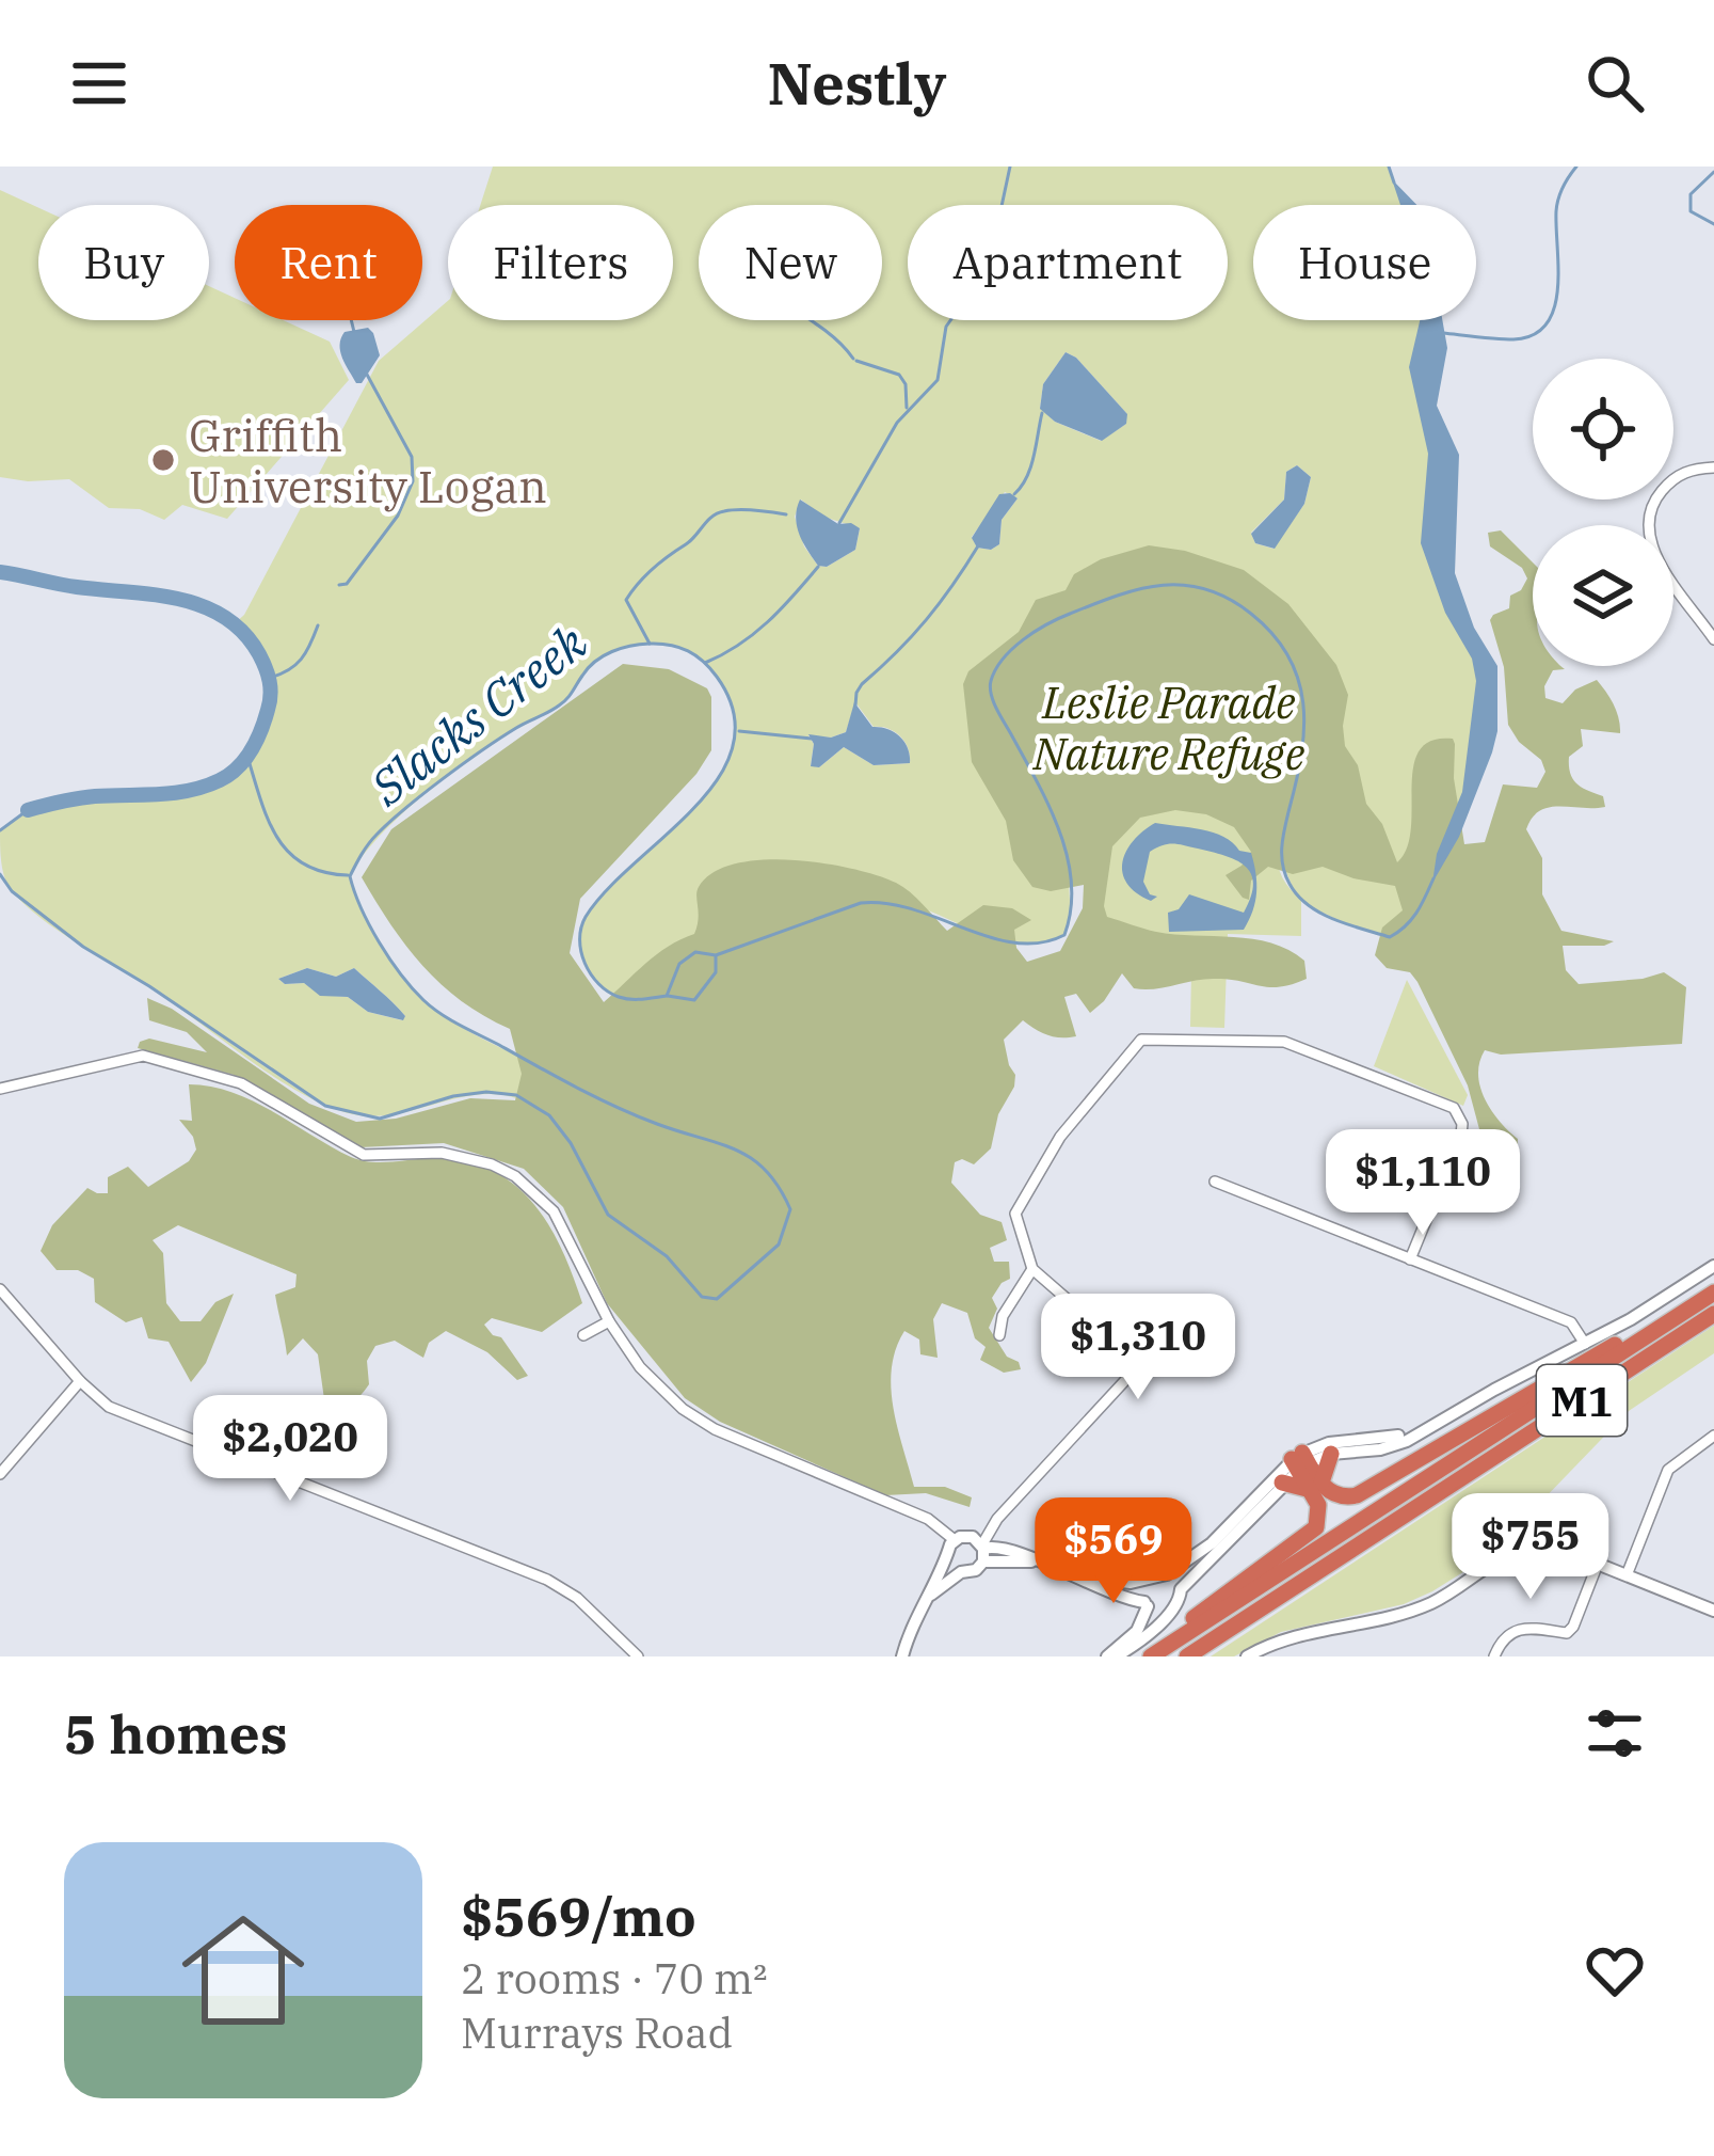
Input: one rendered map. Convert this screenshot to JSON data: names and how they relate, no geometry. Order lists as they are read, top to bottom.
{
  "streets": {
    "highway": ["M1"]
  },
  "water": ["Slacks Creek"],
  "parks": ["Leslie Parade Nature Refuge"],
  "places": ["Griffith University Logan"],
  "page": {
    "header": "Nestly",
    "chip": [
      "Buy",
      "Rent",
      "Filters",
      "New",
      "Apartment",
      "House"
    ],
    "price": [
      "$1,110",
      "$1,310",
      "$2,020",
      "$755",
      "$569"
    ],
    "heading": "5 homes",
    "list": [
      {
        "name": "$569/mo",
        "note": "2 rooms · 70 m² · Murrays Road"
      }
    ]
  }
}
